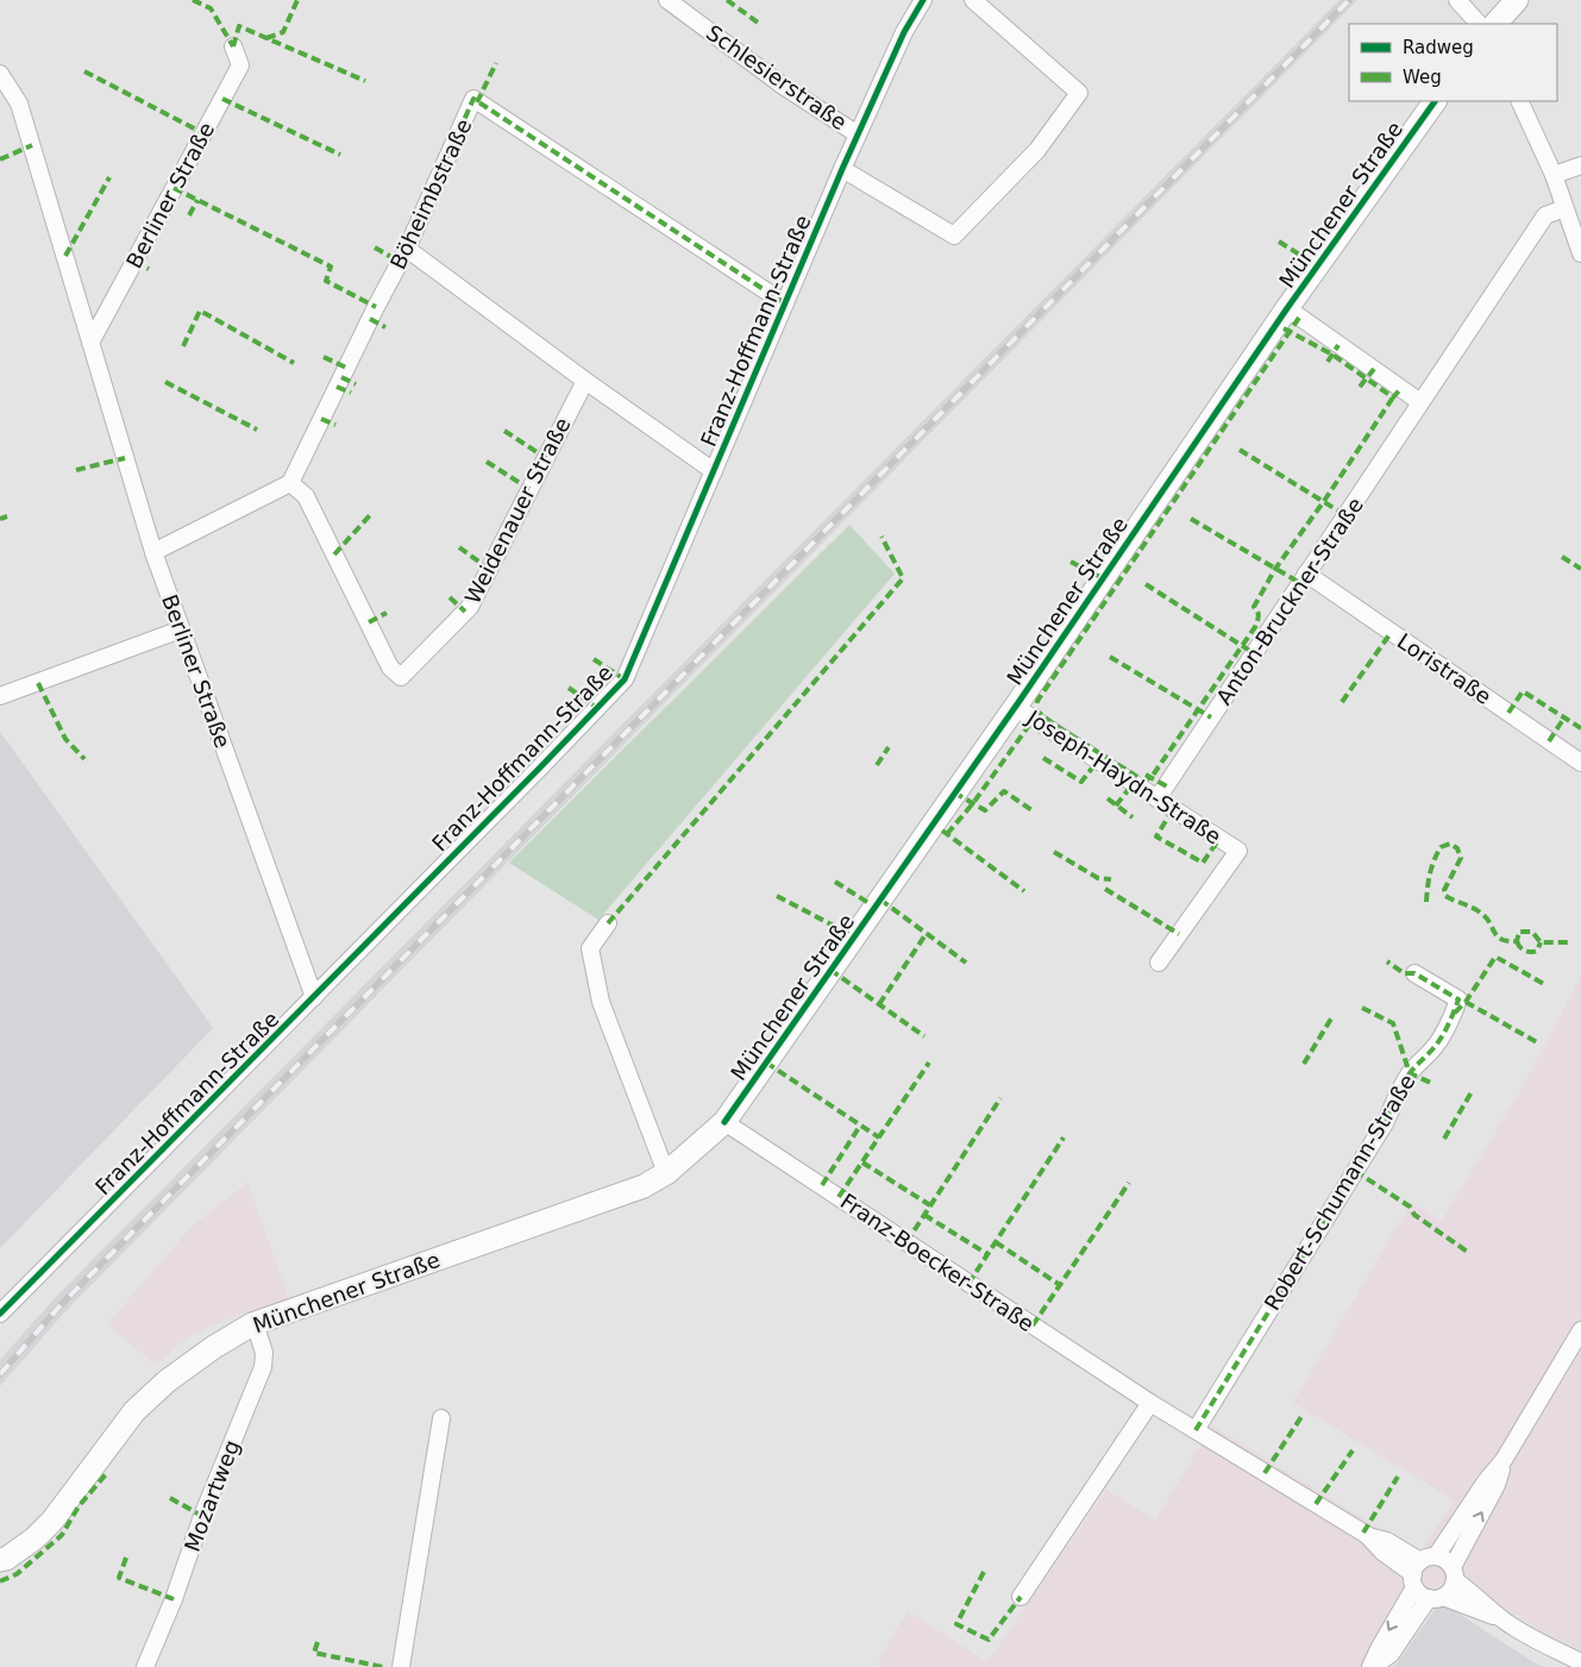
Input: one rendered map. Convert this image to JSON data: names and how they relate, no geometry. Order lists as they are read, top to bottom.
{
  "streets": {
    "main road": ["Münchener Straße"],
    "street": [
      "Schlesierstraße",
      "Böheimbstraße",
      "Berliner Straße",
      "Franz-Hoffmann-Straße",
      "Weidenauer Straße",
      "Anton-Bruckner-Straße",
      "Loristraße",
      "Joseph-Haydn-Straße",
      "Robert-Schumann-Straße",
      "Franz-Boecker-Straße",
      "Mozartweg"
    ]
  },
  "crossings": [
    ["Schlesierstraße", "Franz-Hoffmann-Straße"],
    ["Böheimbstraße", "Franz-Hoffmann-Straße"],
    ["Böheimbstraße", "Weidenauer Straße"],
    ["Berliner Straße", "Franz-Hoffmann-Straße"],
    ["Münchener Straße", "Joseph-Haydn-Straße"],
    ["Münchener Straße", "Franz-Boecker-Straße"],
    ["Münchener Straße", "Mozartweg"],
    ["Anton-Bruckner-Straße", "Loristraße"],
    ["Anton-Bruckner-Straße", "Joseph-Haydn-Straße"],
    ["Robert-Schumann-Straße", "Franz-Boecker-Straße"]
  ],
  "legend": ["Radweg", "Weg"]
}
